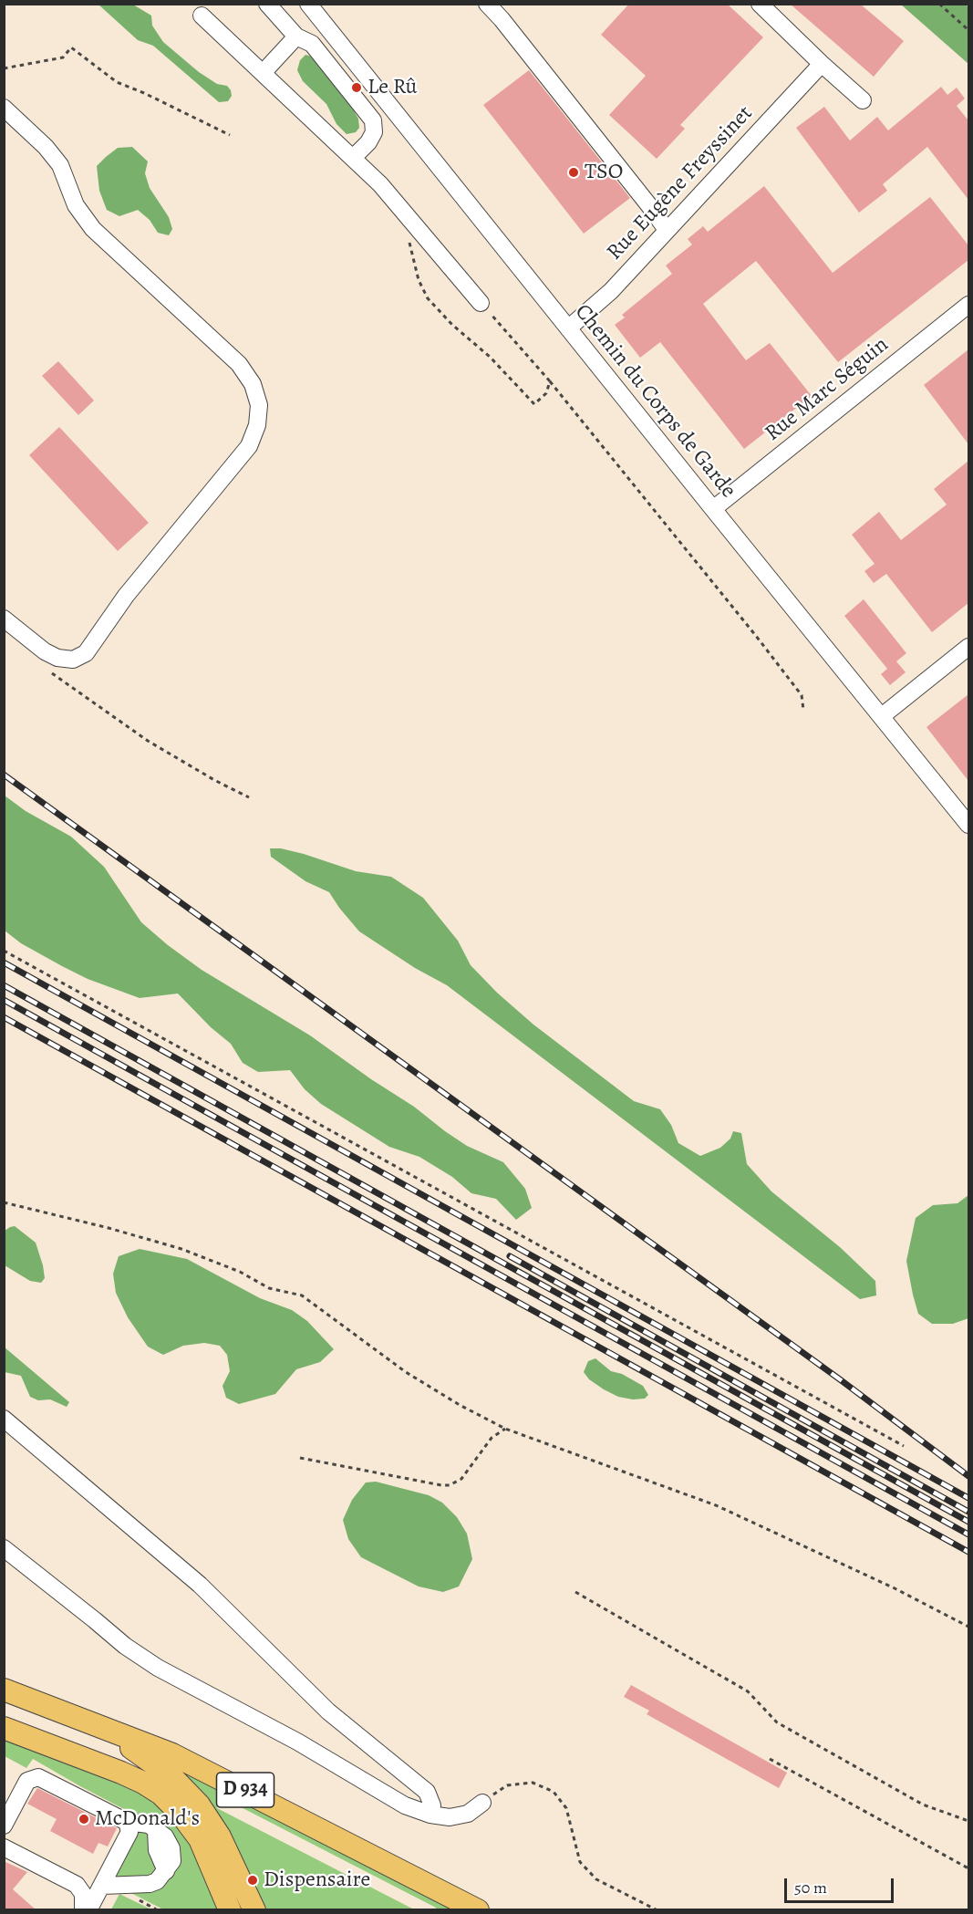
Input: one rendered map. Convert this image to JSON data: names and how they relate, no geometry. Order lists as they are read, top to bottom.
{
  "streets": {
    "main road": ["D 934"],
    "street": ["Rue Eugène Freyssinet", "Rue Marc Séguin", "Chemin du Corps de Garde"]
  },
  "crossings": [
    ["Rue Eugène Freyssinet", "Chemin du Corps de Garde"],
    ["Rue Marc Séguin", "Chemin du Corps de Garde"]
  ],
  "places": [
    "Le Rû",
    "TSO",
    "McDonald's",
    "Dispensaire"
  ],
  "scale_bar": "50 m"
}
